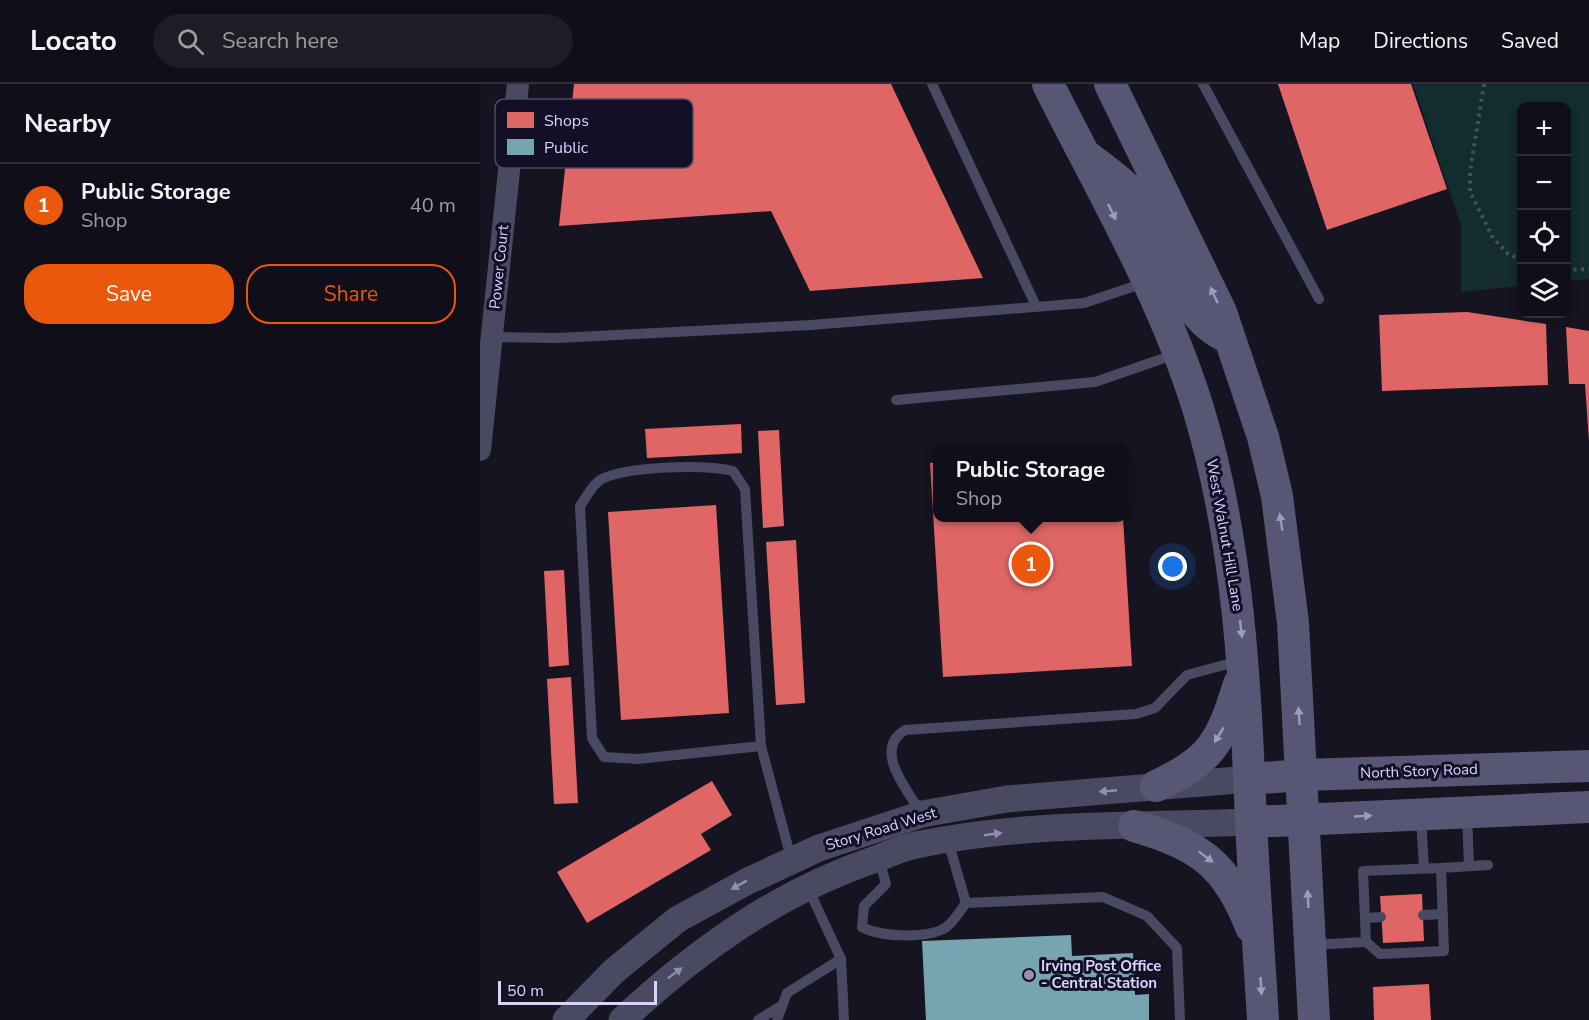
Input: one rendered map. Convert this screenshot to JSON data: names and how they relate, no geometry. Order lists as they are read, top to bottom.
{
  "streets": {
    "main road": ["West Walnut Hill Lane", "North Story Road"],
    "street": ["Power Court", "Story Road West"]
  },
  "crossings": [
    ["West Walnut Hill Lane", "North Story Road"],
    ["West Walnut Hill Lane", "Story Road West"],
    ["North Story Road", "Story Road West"]
  ],
  "places": ["Irving Post Office - Central Station"],
  "legend": ["Shops", "Public"],
  "scale_bar": "50 m",
  "page": {
    "header": "Locato",
    "search": "Search here",
    "nav": ["Map", "Directions", "Saved"],
    "heading": "Nearby",
    "map_buttons": ["+", "−"],
    "list": [
      {
        "mark": "1",
        "name": "Public Storage",
        "note": "Shop",
        "value": "40 m"
      }
    ],
    "buttons": ["Save", "Share"],
    "popup": ["Public Storage", "Shop"],
    "pins": "1",
    "scale": "50 m"
  }
}
